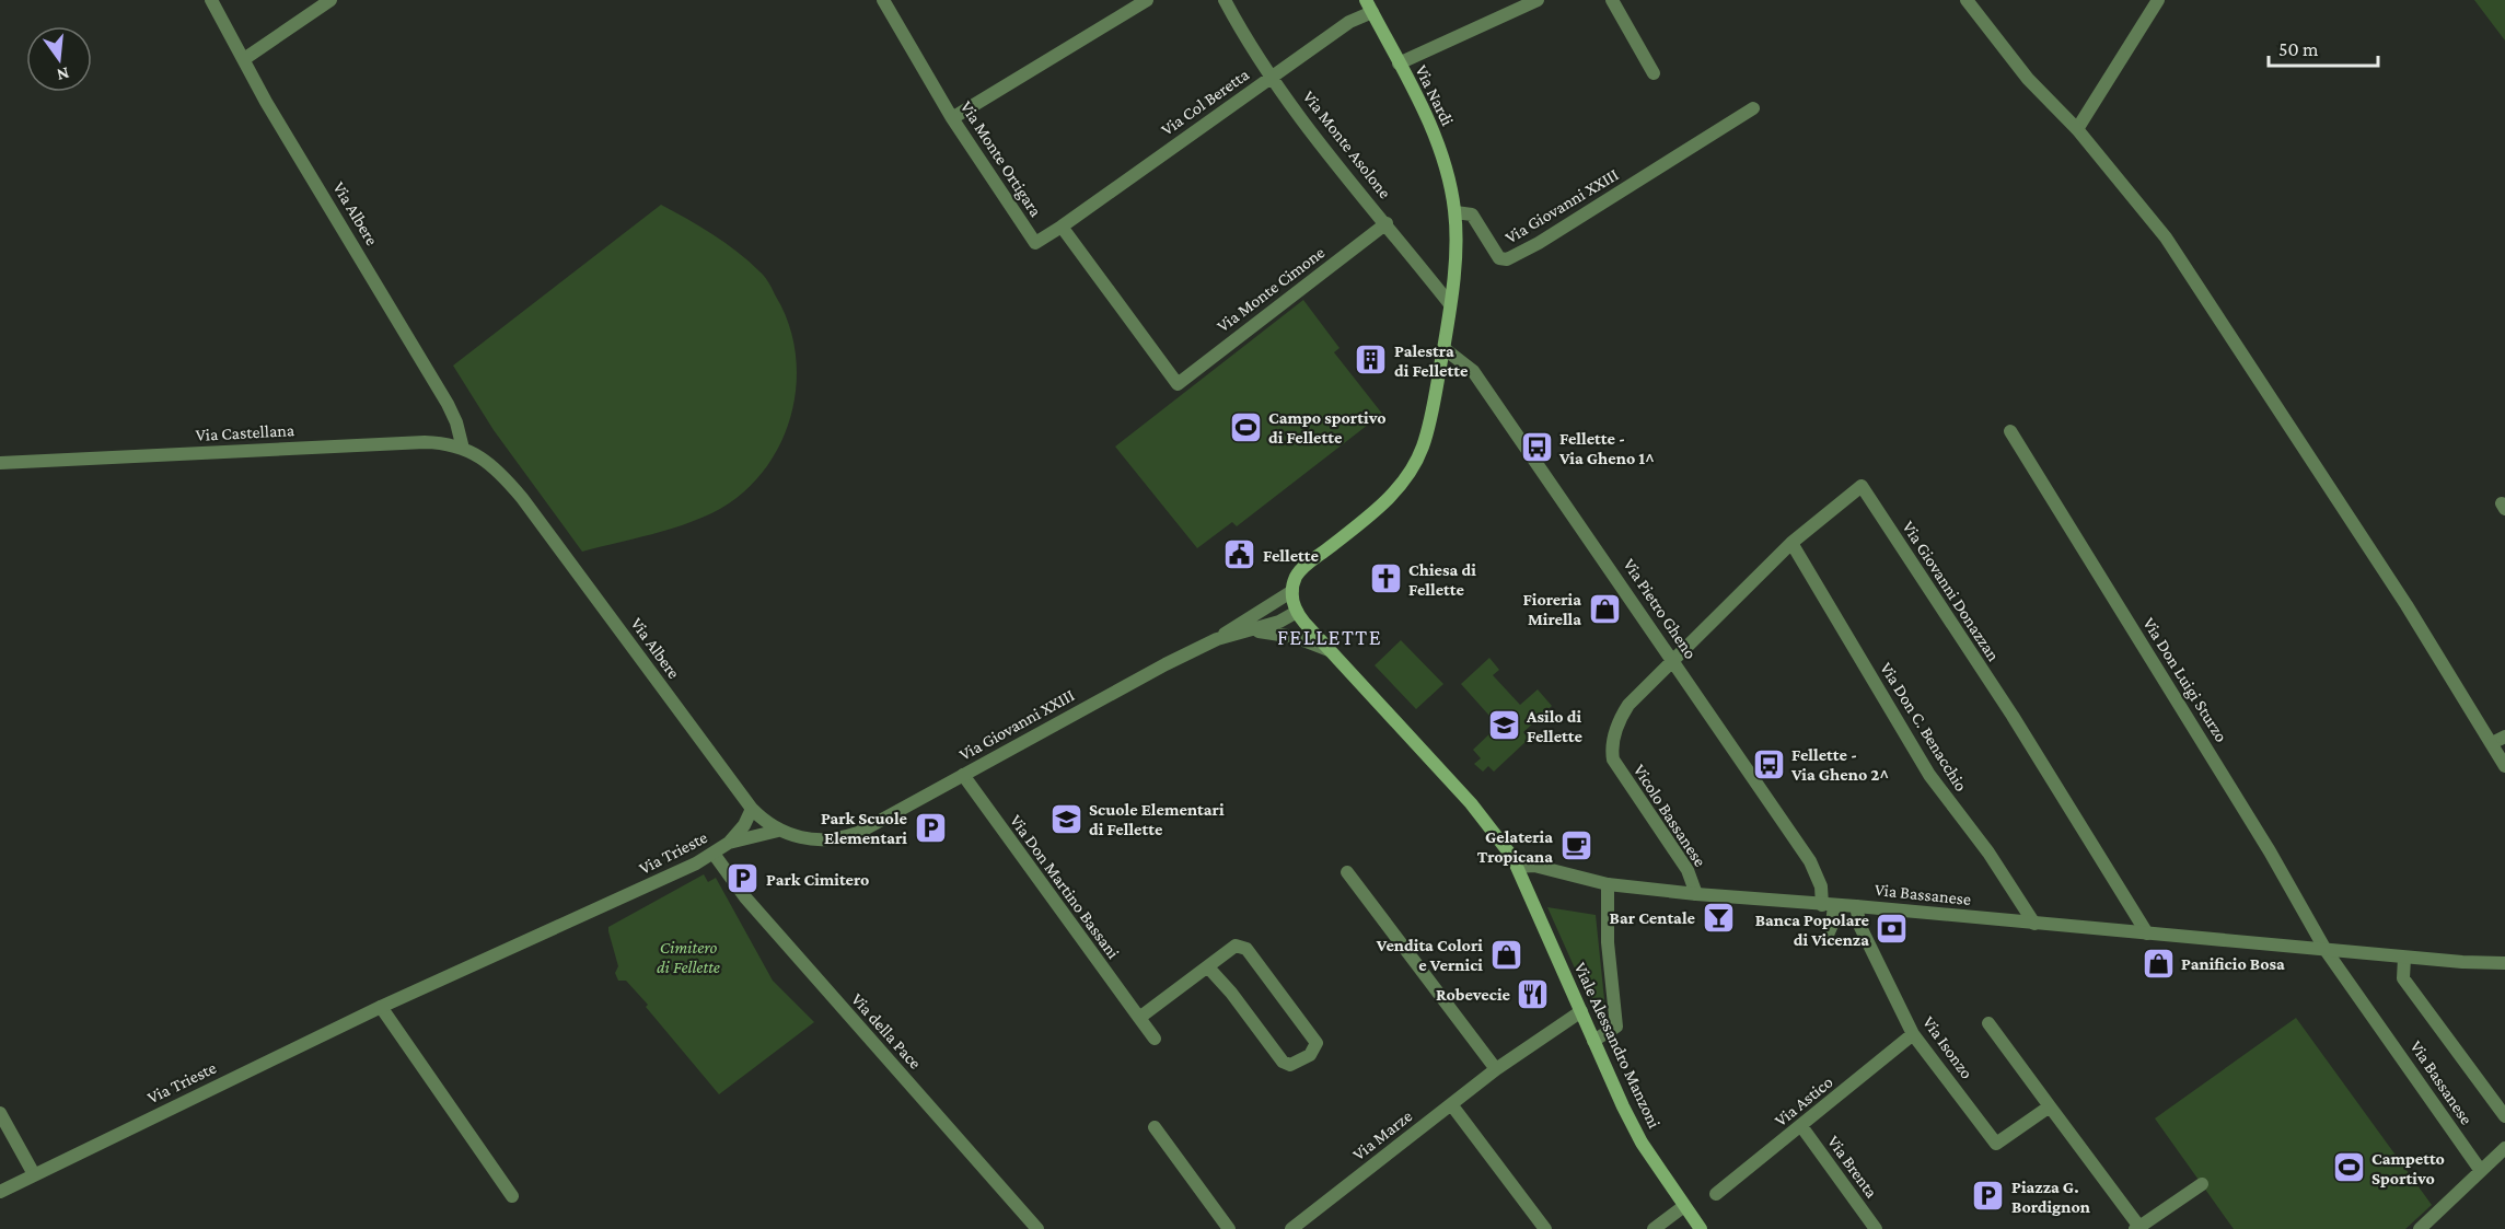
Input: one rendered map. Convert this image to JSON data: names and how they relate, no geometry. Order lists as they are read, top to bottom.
{
  "streets": {
    "main road": ["Via Nardi", "Via Giovanni XXIII", "Viale Alessandro Manzoni"],
    "street": [
      "Via Col Beretta",
      "Via Monte Asolone",
      "Via Monte Ortigara",
      "Via Albere",
      "Via Monte Cimone",
      "Via Castellana",
      "Via Giovanni Donazzan",
      "Via Pietro Gheno",
      "Via Don Luigi Sturzo",
      "Via Don C. Benacchio",
      "Vicolo Bassanese",
      "Via Trieste",
      "Via Don Martino Bassani",
      "Via Bassanese",
      "Via della Pace",
      "Via Isonzo",
      "Via Astico",
      "Via Marze",
      "Via Brenta"
    ]
  },
  "crossings": [
    ["Via Nardi", "Via Col Beretta"],
    ["Via Nardi", "Via Giovanni XXIII"],
    ["Via Col Beretta", "Via Monte Asolone"],
    ["Via Col Beretta", "Via Monte Ortigara"],
    ["Via Monte Asolone", "Via Monte Cimone"],
    ["Via Monte Ortigara", "Via Monte Cimone"],
    ["Via Giovanni XXIII", "Via Albere"],
    ["Via Giovanni XXIII", "Via Don Martino Bassani"],
    ["Via Giovanni XXIII", "Via Bassanese"],
    ["Via Giovanni XXIII", "Viale Alessandro Manzoni"],
    ["Via Albere", "Via Castellana"],
    ["Via Albere", "Via Trieste"],
    ["Via Giovanni Donazzan", "Via Pietro Gheno"],
    ["Via Giovanni Donazzan", "Via Don C. Benacchio"],
    ["Via Giovanni Donazzan", "Vicolo Bassanese"],
    ["Via Giovanni Donazzan", "Via Bassanese"],
    ["Via Pietro Gheno", "Vicolo Bassanese"],
    ["Via Pietro Gheno", "Via Bassanese"],
    ["Via Don Luigi Sturzo", "Via Bassanese"],
    ["Via Don C. Benacchio", "Via Bassanese"],
    ["Vicolo Bassanese", "Via Bassanese"],
    ["Via Trieste", "Via della Pace"],
    ["Via Bassanese", "Viale Alessandro Manzoni"],
    ["Via Bassanese", "Via Isonzo"],
    ["Viale Alessandro Manzoni", "Via Marze"],
    ["Via Isonzo", "Via Astico"],
    ["Via Astico", "Via Brenta"]
  ],
  "districts": ["FELLETTE"],
  "parks": ["Cimitero di Fellette"],
  "places": {
    "building": ["Palestra di Fellette"],
    "sports": ["Campo sportivo di Fellette", "Campetto Sportivo"],
    "bus stop": ["Fellette - Via Gheno 1^", "Fellette - Via Gheno 2^"],
    "public building": ["Fellette"],
    "church": ["Chiesa di Fellette"],
    "shop": ["Fioreria Mirella", "Vendita Colori e Vernici", "Panificio Bosa"],
    "school or university": ["Asilo di Fellette", "Scuole Elementari di Fellette"],
    "parking": ["Park Scuole Elementari", "Park Cimitero", "Piazza G. Bordignon"],
    "cafe": ["Gelateria Tropicana"],
    "bar": ["Bar Centale"],
    "bank": ["Banca Popolare di Vicenza"],
    "restaurant": ["Robevecie"]
  },
  "scale_bar": "50 m",
  "north": "bottom"
}
